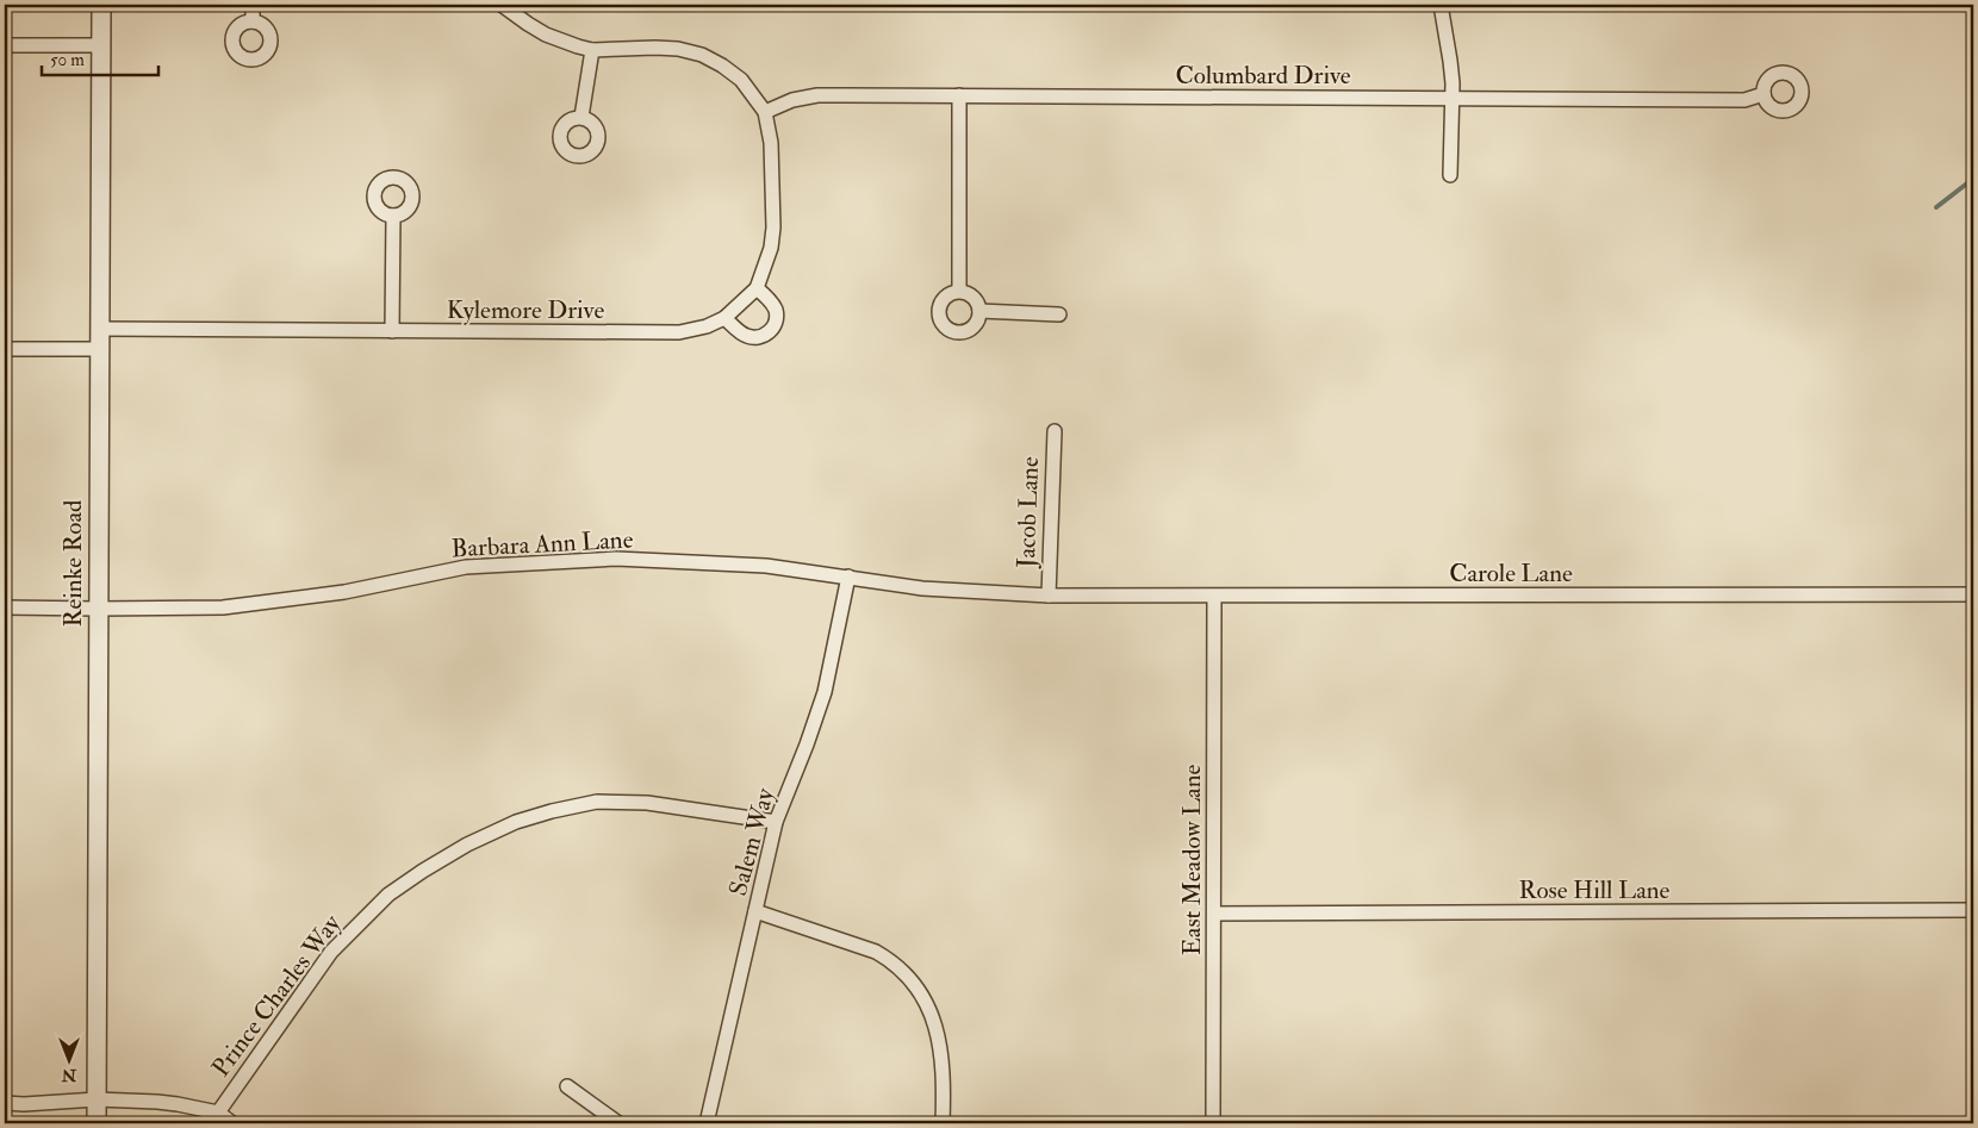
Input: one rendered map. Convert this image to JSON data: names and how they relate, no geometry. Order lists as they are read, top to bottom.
{
  "streets": {
    "street": [
      "Columbard Drive",
      "Kylemore Drive",
      "Jacob Lane",
      "Barbara Ann Lane",
      "Reinke Road",
      "Carole Lane",
      "Salem Way",
      "East Meadow Lane",
      "Rose Hill Lane",
      "Prince Charles Way"
    ]
  },
  "crossings": [
    ["Columbard Drive", "Kylemore Drive"],
    ["Kylemore Drive", "Reinke Road"],
    ["Jacob Lane", "Barbara Ann Lane"],
    ["Jacob Lane", "Carole Lane"],
    ["Barbara Ann Lane", "Reinke Road"],
    ["Barbara Ann Lane", "Carole Lane"],
    ["Barbara Ann Lane", "Salem Way"],
    ["Carole Lane", "East Meadow Lane"],
    ["Salem Way", "Prince Charles Way"],
    ["East Meadow Lane", "Rose Hill Lane"]
  ],
  "scale_bar": "50 m",
  "north": "bottom"
}
